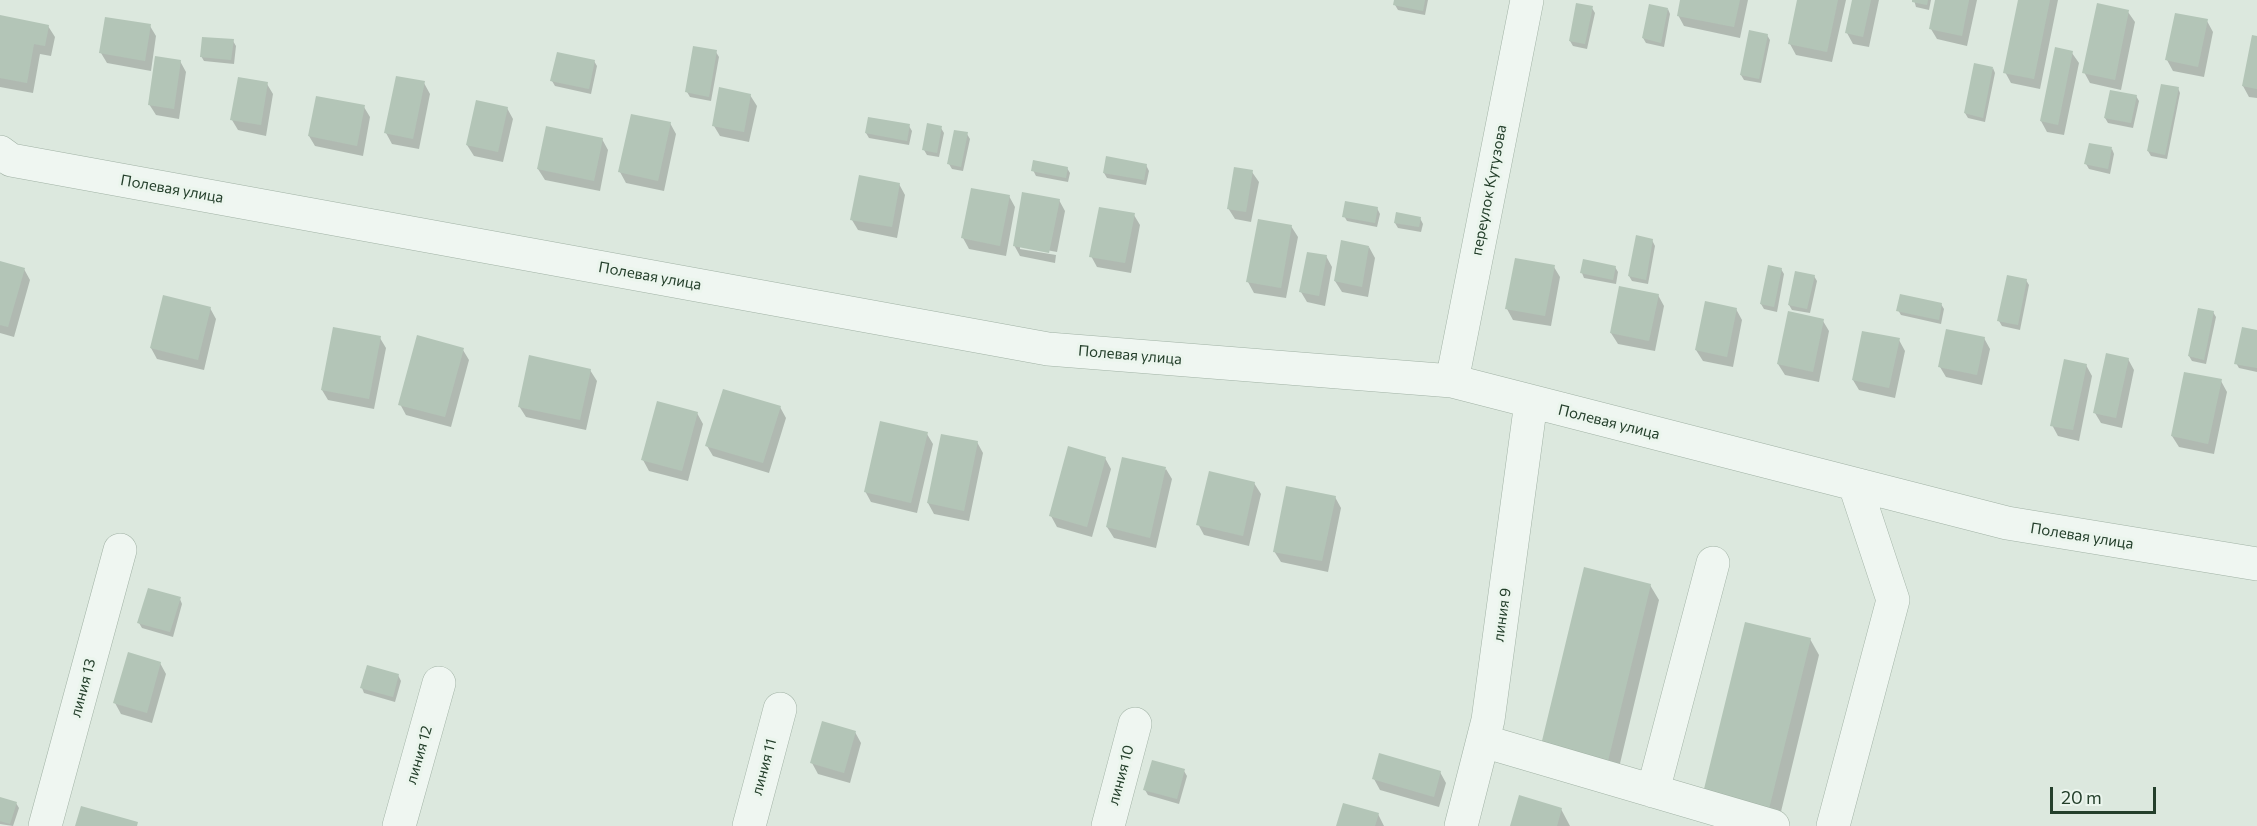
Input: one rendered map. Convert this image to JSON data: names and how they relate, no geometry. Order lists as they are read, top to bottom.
{
  "streets": {
    "street": [
      "Полевая улица",
      "переулок Кутузова",
      "линия 9",
      "линия 13",
      "линия 12",
      "линия 11",
      "линия 10"
    ]
  },
  "crossings": [
    ["Полевая улица", "переулок Кутузова"],
    ["Полевая улица", "линия 9"]
  ],
  "scale_bar": "20 m"
}
